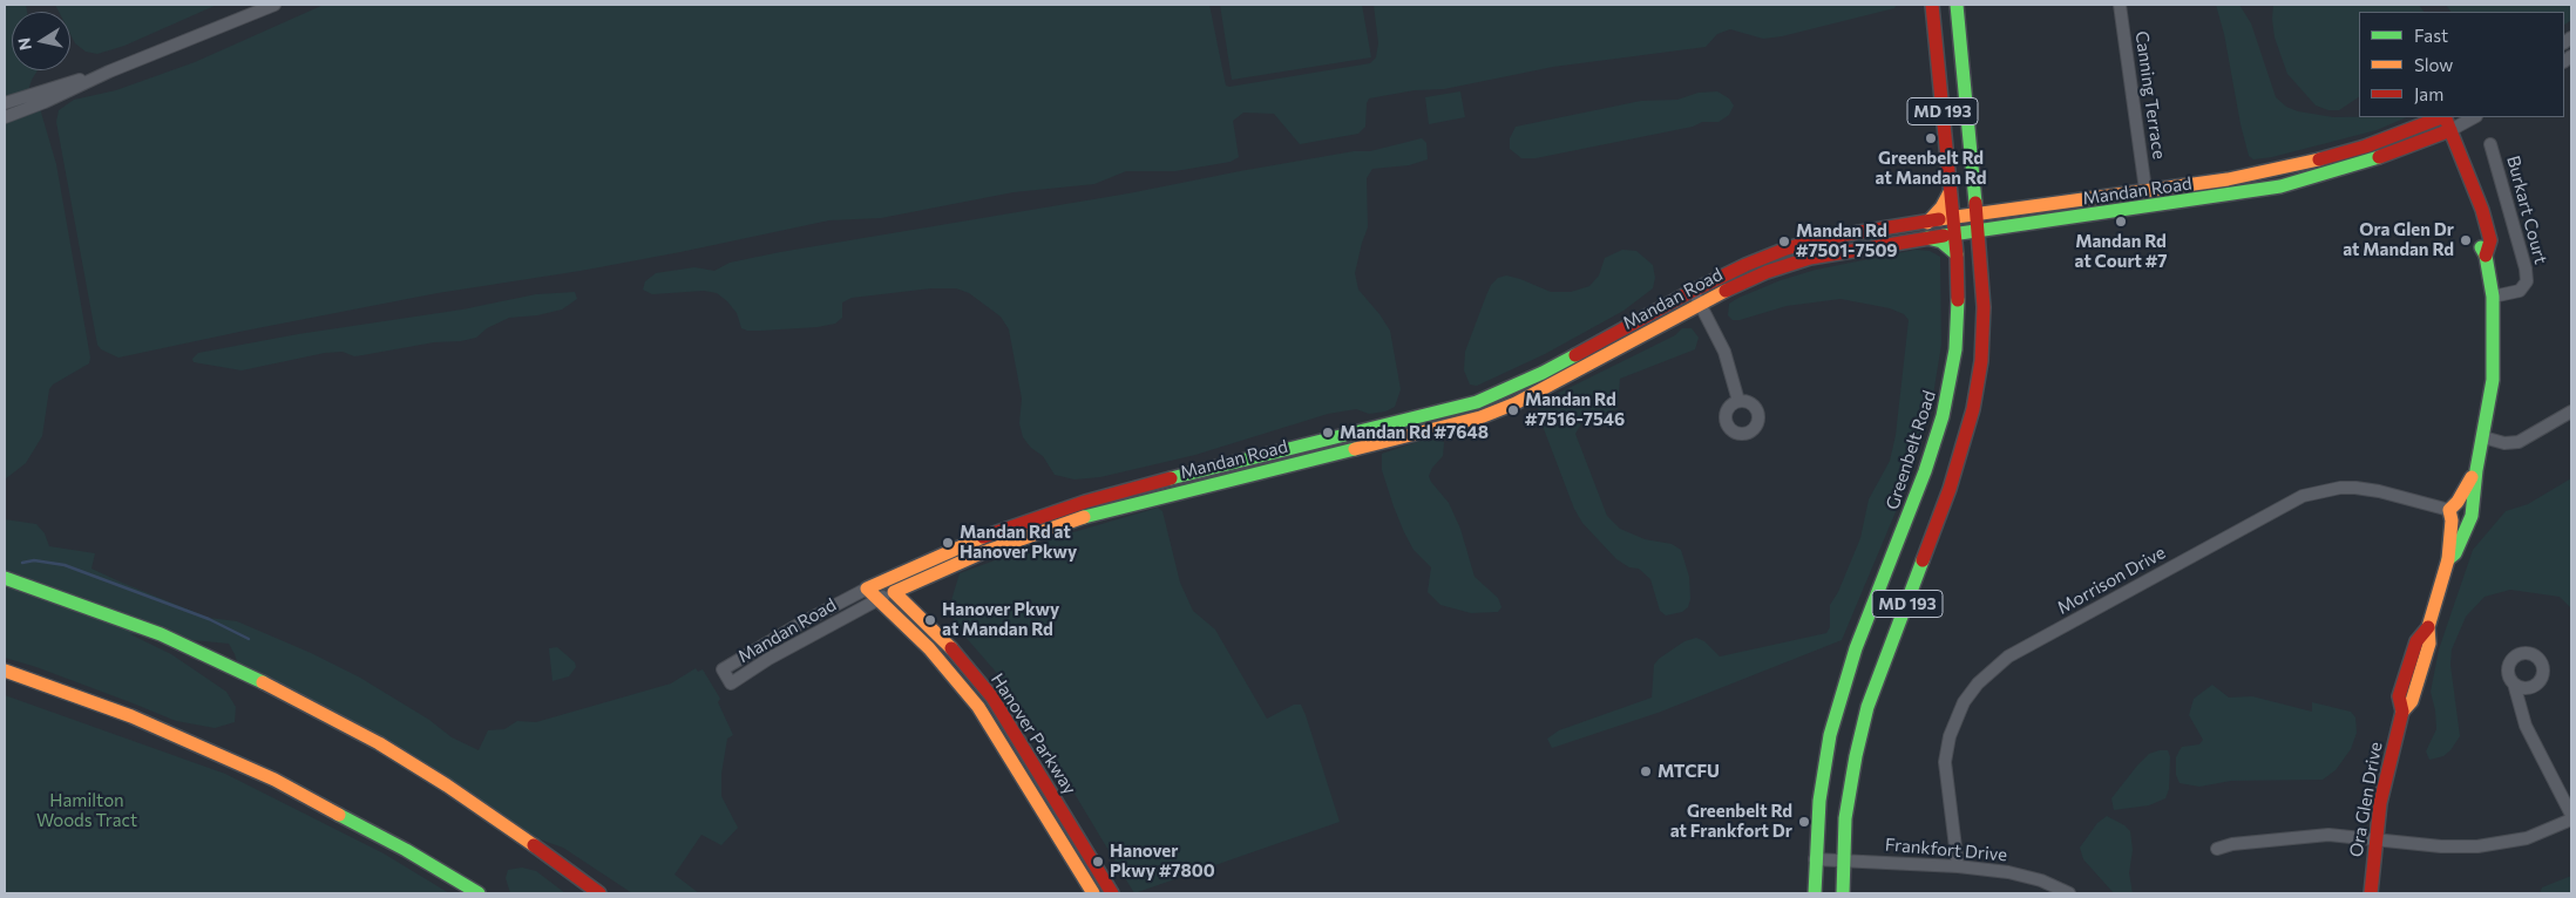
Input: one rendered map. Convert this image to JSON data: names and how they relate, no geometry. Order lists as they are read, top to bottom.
{
  "streets": {
    "main road": [
      "MD 193",
      "Mandan Road",
      "Greenbelt Road",
      "Hanover Parkway",
      "Ora Glen Drive"
    ],
    "street": [
      "Canning Terrace",
      "Burkart Court",
      "Morrison Drive",
      "Frankfort Drive"
    ]
  },
  "crossings": [
    ["Canning Terrace", "Mandan Road"],
    ["MD 193", "Mandan Road"],
    ["MD 193", "Frankfort Drive"],
    ["Mandan Road", "Greenbelt Road"],
    ["Mandan Road", "Hanover Parkway"],
    ["Mandan Road", "Ora Glen Drive"],
    ["Burkart Court", "Ora Glen Drive"],
    ["Greenbelt Road", "Frankfort Drive"],
    ["Morrison Drive", "Ora Glen Drive"],
    ["Morrison Drive", "Frankfort Drive"]
  ],
  "parks": ["Hamilton Woods Tract"],
  "places": [
    "Greenbelt Rd at Mandan Rd",
    "Mandan Rd at Court #7",
    "Ora Glen Dr at Mandan Rd",
    "Mandan Rd #7501-7509",
    "Mandan Rd #7516-7546",
    "Mandan Rd #7648",
    "Mandan Rd at Hanover Pkwy",
    "Hanover Pkwy at Mandan Rd",
    "MTCFU",
    "Greenbelt Rd at Frankfort Dr",
    "Hanover Pkwy #7800"
  ],
  "legend": ["Fast", "Slow", "Jam"],
  "north": "left"
}
